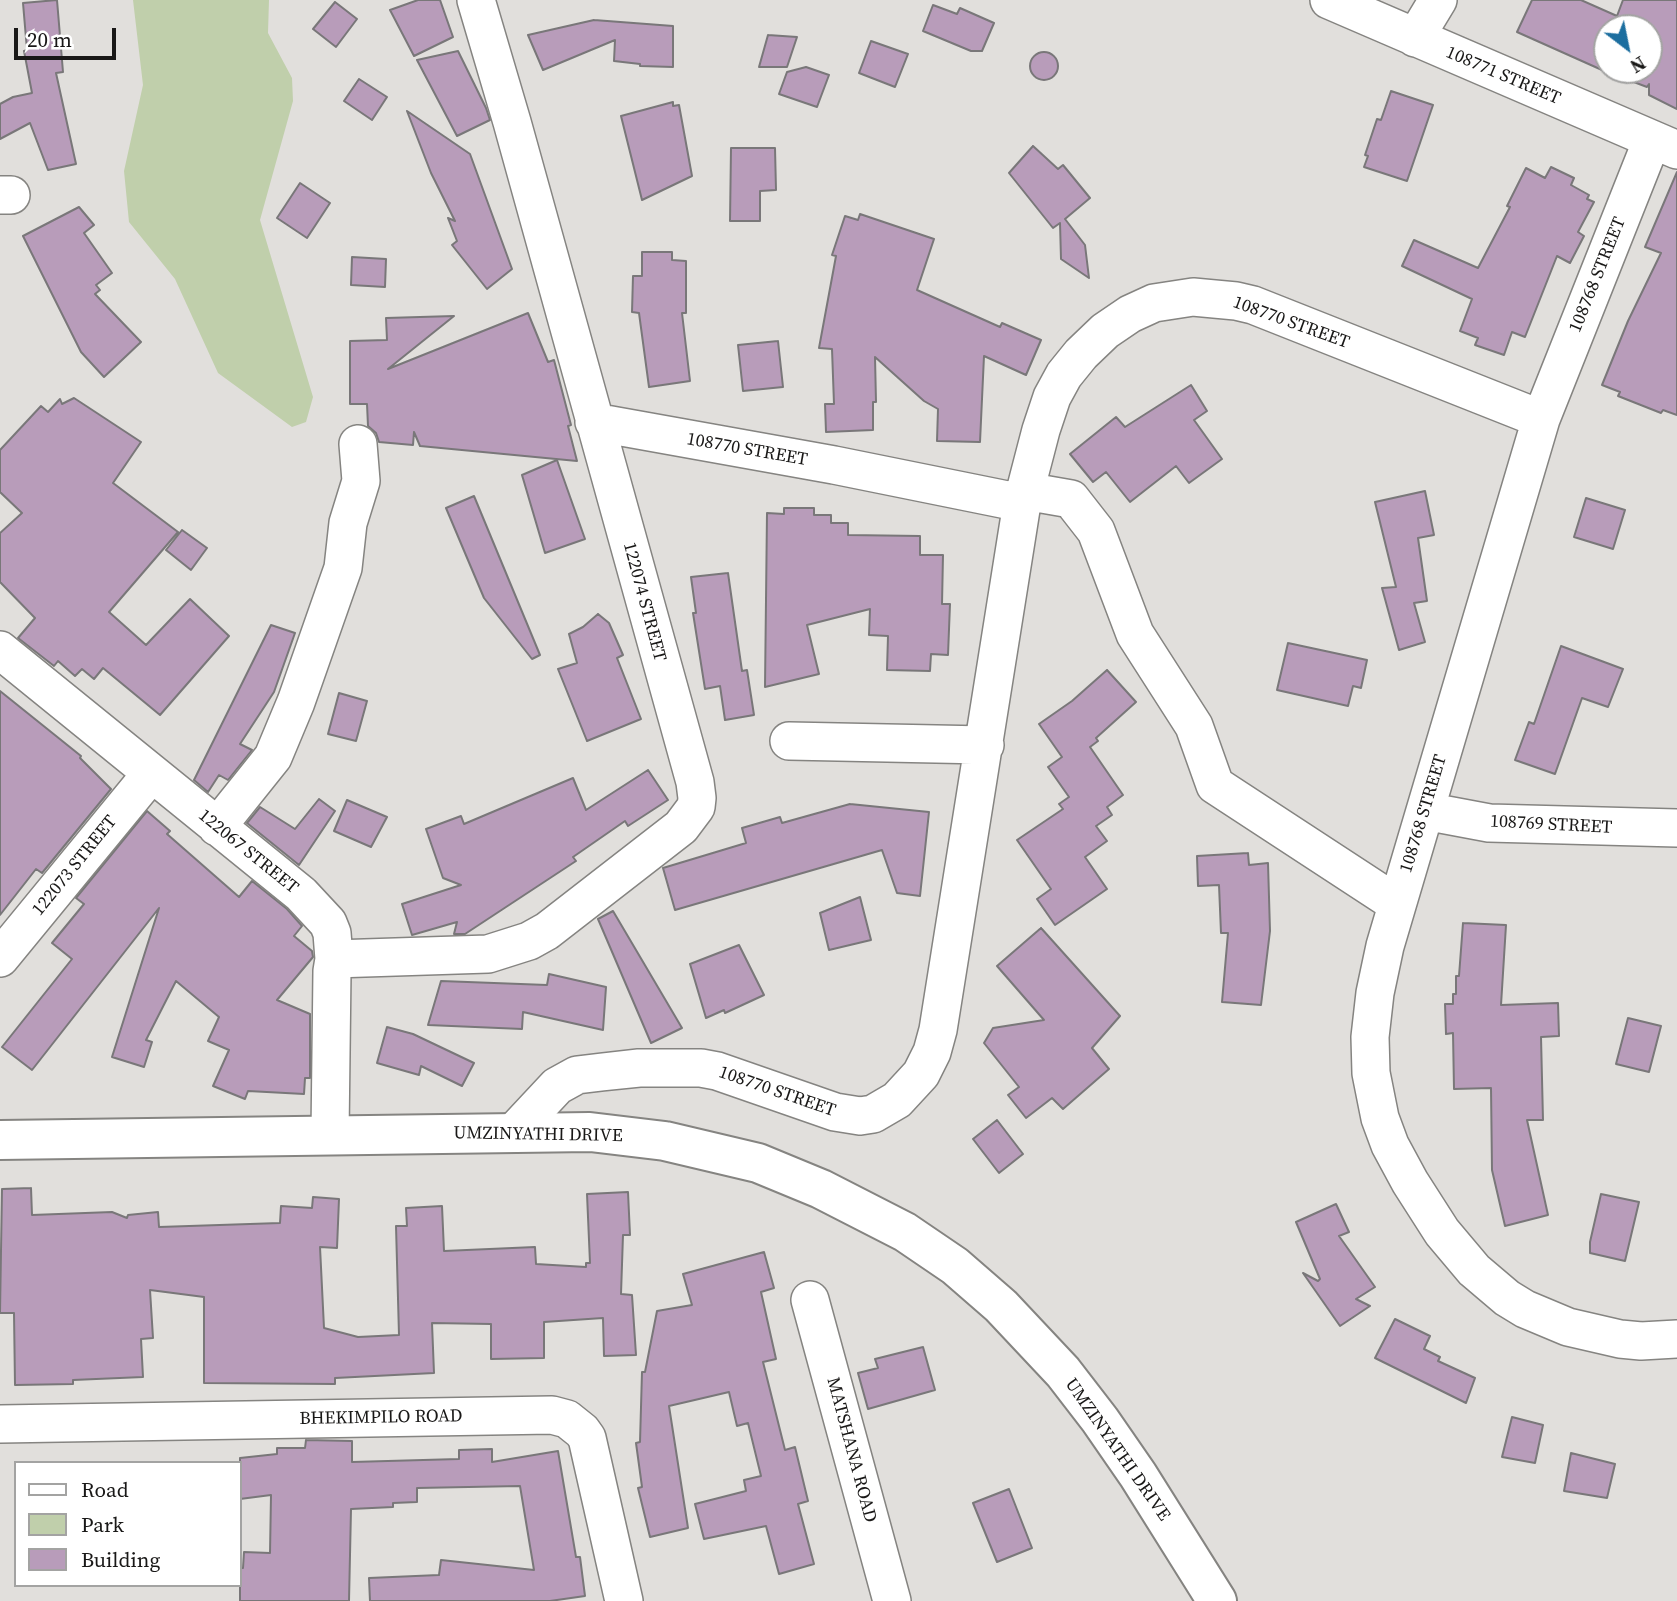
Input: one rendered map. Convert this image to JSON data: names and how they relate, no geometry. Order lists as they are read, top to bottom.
{
  "streets": {
    "street": [
      "108771 STREET",
      "108768 STREET",
      "108770 STREET",
      "122074 STREET",
      "108769 STREET",
      "122067 STREET",
      "122073 STREET",
      "UMZINYATHI DRIVE",
      "BHEKIMPILO ROAD",
      "MATSHANA ROAD"
    ]
  },
  "crossings": [
    ["108771 STREET", "108768 STREET"],
    ["108768 STREET", "108770 STREET"],
    ["108768 STREET", "108769 STREET"],
    ["108770 STREET", "122074 STREET"],
    ["108770 STREET", "UMZINYATHI DRIVE"],
    ["122074 STREET", "122067 STREET"],
    ["122067 STREET", "122073 STREET"],
    ["122067 STREET", "UMZINYATHI DRIVE"]
  ],
  "legend": ["Road", "Park", "Building"],
  "scale_bar": "20 m",
  "north": "bottom right"
}
